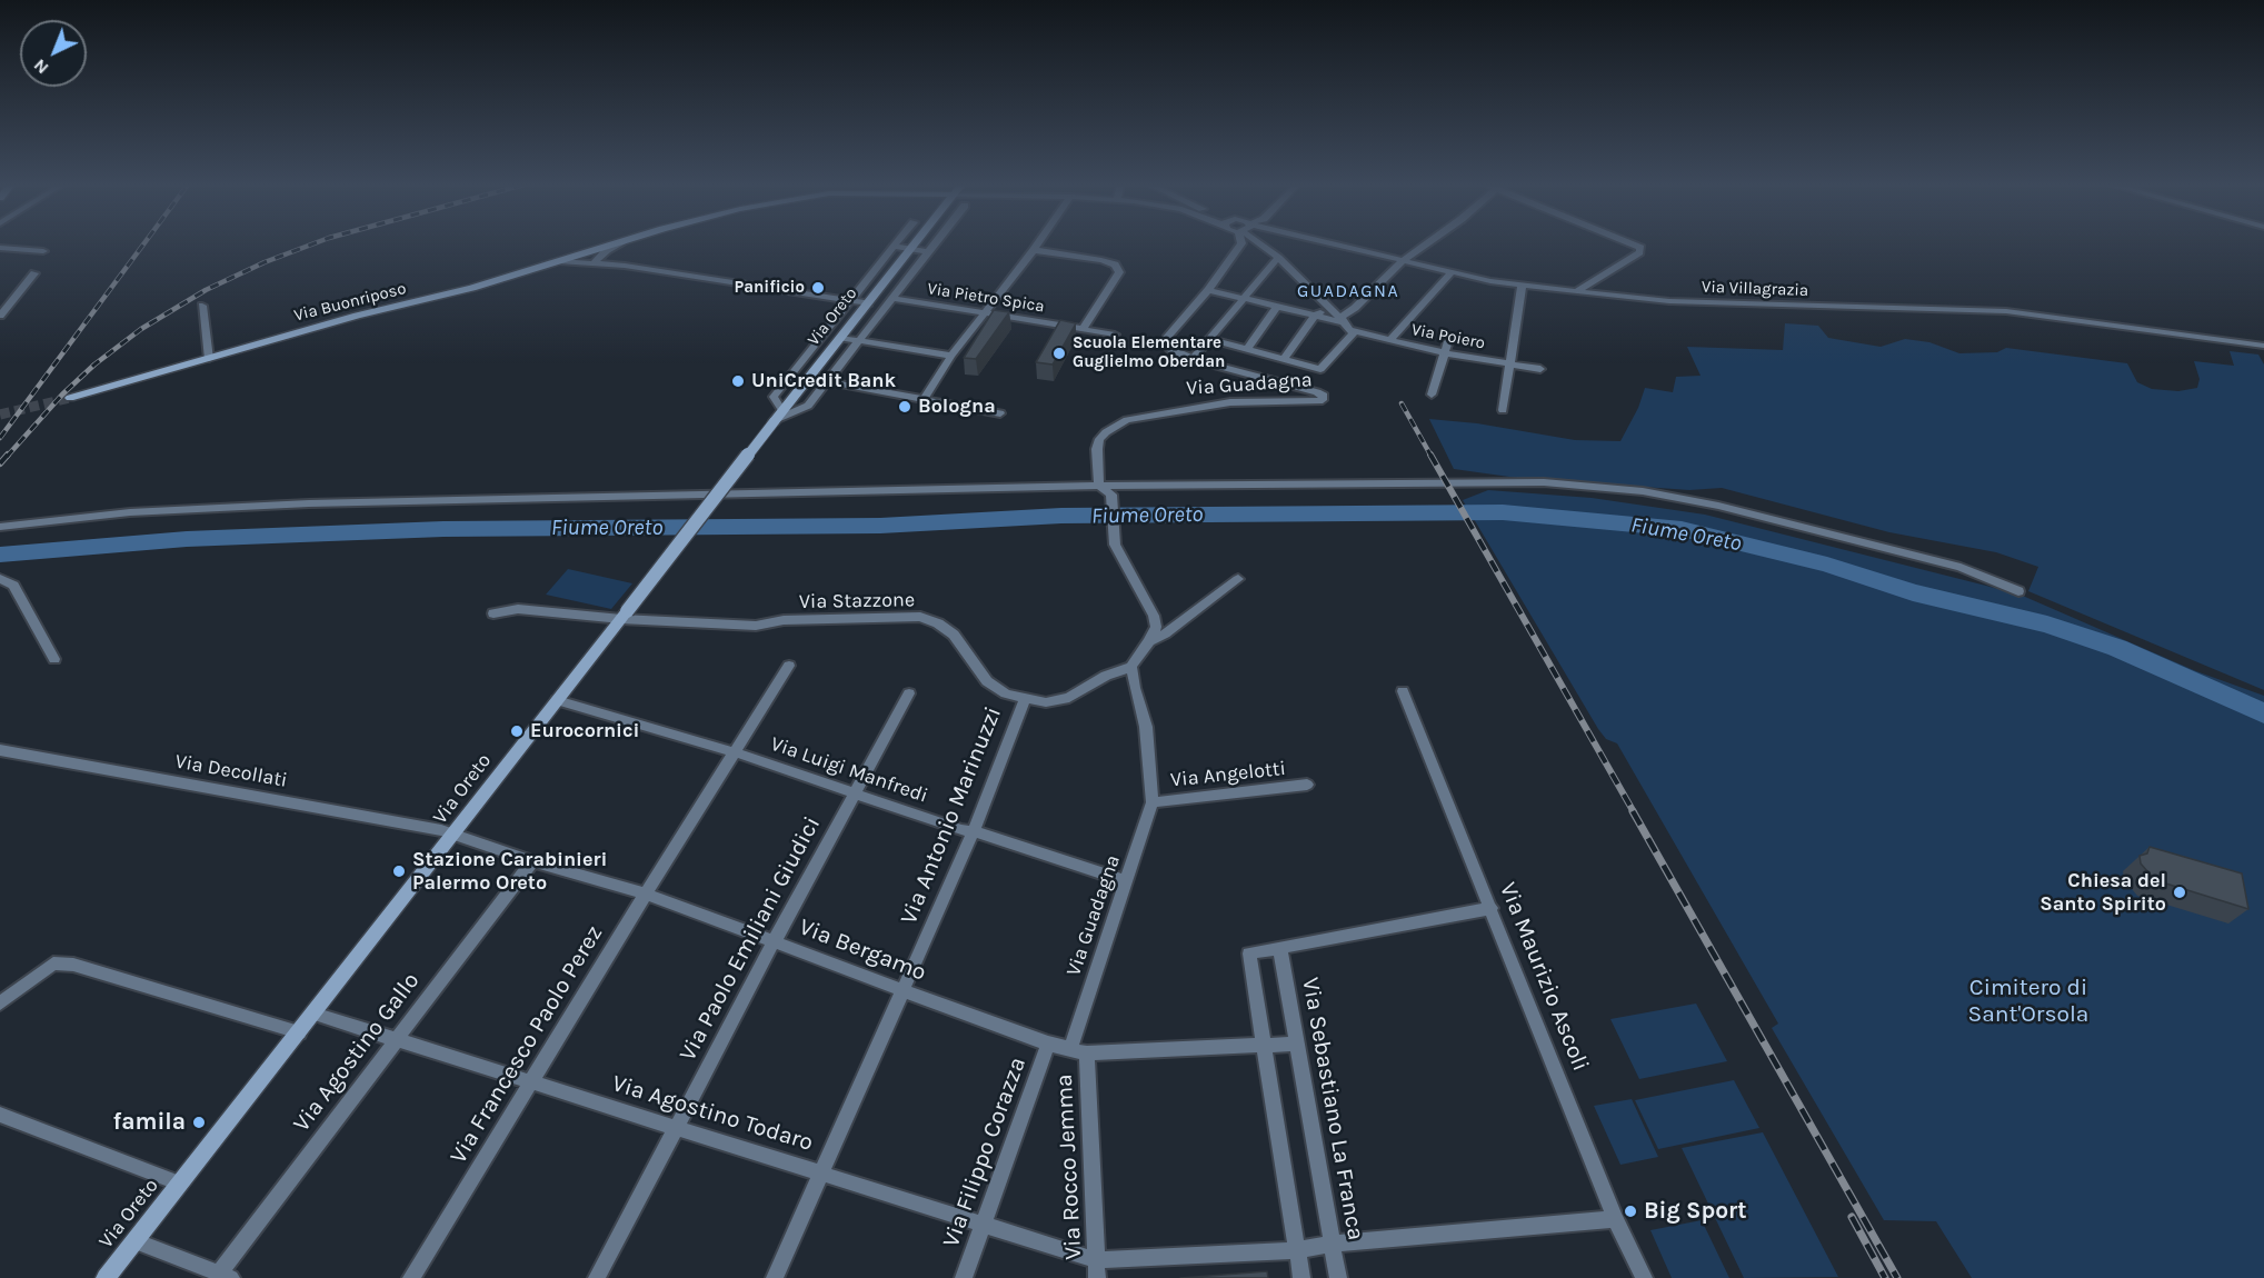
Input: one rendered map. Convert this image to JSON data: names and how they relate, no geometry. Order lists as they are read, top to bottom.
{
  "streets": {
    "street": [
      "Via Villagrazia",
      "Via Pietro Spica",
      "Via Buonriposo",
      "Via Oreto",
      "Via Poiero",
      "Via Guadagna",
      "Via Stazzone",
      "Via Luigi Manfredi",
      "Via Decollati",
      "Via Angelotti",
      "Via Antonio Marinuzzi",
      "Via Paolo Emiliani Giudici",
      "Via Bergamo",
      "Via Maurizio Ascoli",
      "Via Francesco Paolo Perez",
      "Via Agostino Gallo",
      "Via Sebastiano La Franca",
      "Via Agostino Todaro",
      "Via Filippo Corazza",
      "Via Rocco Jemma"
    ]
  },
  "crossings": [
    ["Via Pietro Spica", "Via Oreto"],
    ["Via Oreto", "Via Stazzone"],
    ["Via Oreto", "Via Luigi Manfredi"],
    ["Via Oreto", "Via Decollati"],
    ["Via Oreto", "Via Bergamo"],
    ["Via Oreto", "Via Agostino Todaro"],
    ["Via Poiero", "Via Guadagna"],
    ["Via Guadagna", "Via Stazzone"],
    ["Via Guadagna", "Via Luigi Manfredi"],
    ["Via Guadagna", "Via Angelotti"],
    ["Via Guadagna", "Via Bergamo"],
    ["Via Stazzone", "Via Antonio Marinuzzi"],
    ["Via Luigi Manfredi", "Via Antonio Marinuzzi"],
    ["Via Luigi Manfredi", "Via Paolo Emiliani Giudici"],
    ["Via Luigi Manfredi", "Via Francesco Paolo Perez"],
    ["Via Decollati", "Via Bergamo"],
    ["Via Antonio Marinuzzi", "Via Bergamo"],
    ["Via Antonio Marinuzzi", "Via Agostino Todaro"],
    ["Via Paolo Emiliani Giudici", "Via Bergamo"],
    ["Via Paolo Emiliani Giudici", "Via Agostino Todaro"],
    ["Via Bergamo", "Via Francesco Paolo Perez"],
    ["Via Bergamo", "Via Agostino Gallo"],
    ["Via Bergamo", "Via Sebastiano La Franca"],
    ["Via Bergamo", "Via Filippo Corazza"],
    ["Via Bergamo", "Via Rocco Jemma"],
    ["Via Francesco Paolo Perez", "Via Agostino Todaro"],
    ["Via Agostino Gallo", "Via Agostino Todaro"],
    ["Via Agostino Todaro", "Via Filippo Corazza"],
    ["Via Agostino Todaro", "Via Rocco Jemma"]
  ],
  "districts": ["GUADAGNA"],
  "water": ["Fiume Oreto"],
  "parks": ["Cimitero di Sant'Orsola"],
  "places": [
    "Panificio",
    "Scuola Elementare Guglielmo Oberdan",
    "UniCredit Bank",
    "Bologna",
    "Eurocornici",
    "Stazione Carabinieri Palermo Oreto",
    "Chiesa del Santo Spirito",
    "famila",
    "Big Sport"
  ],
  "north": "bottom left"
}
